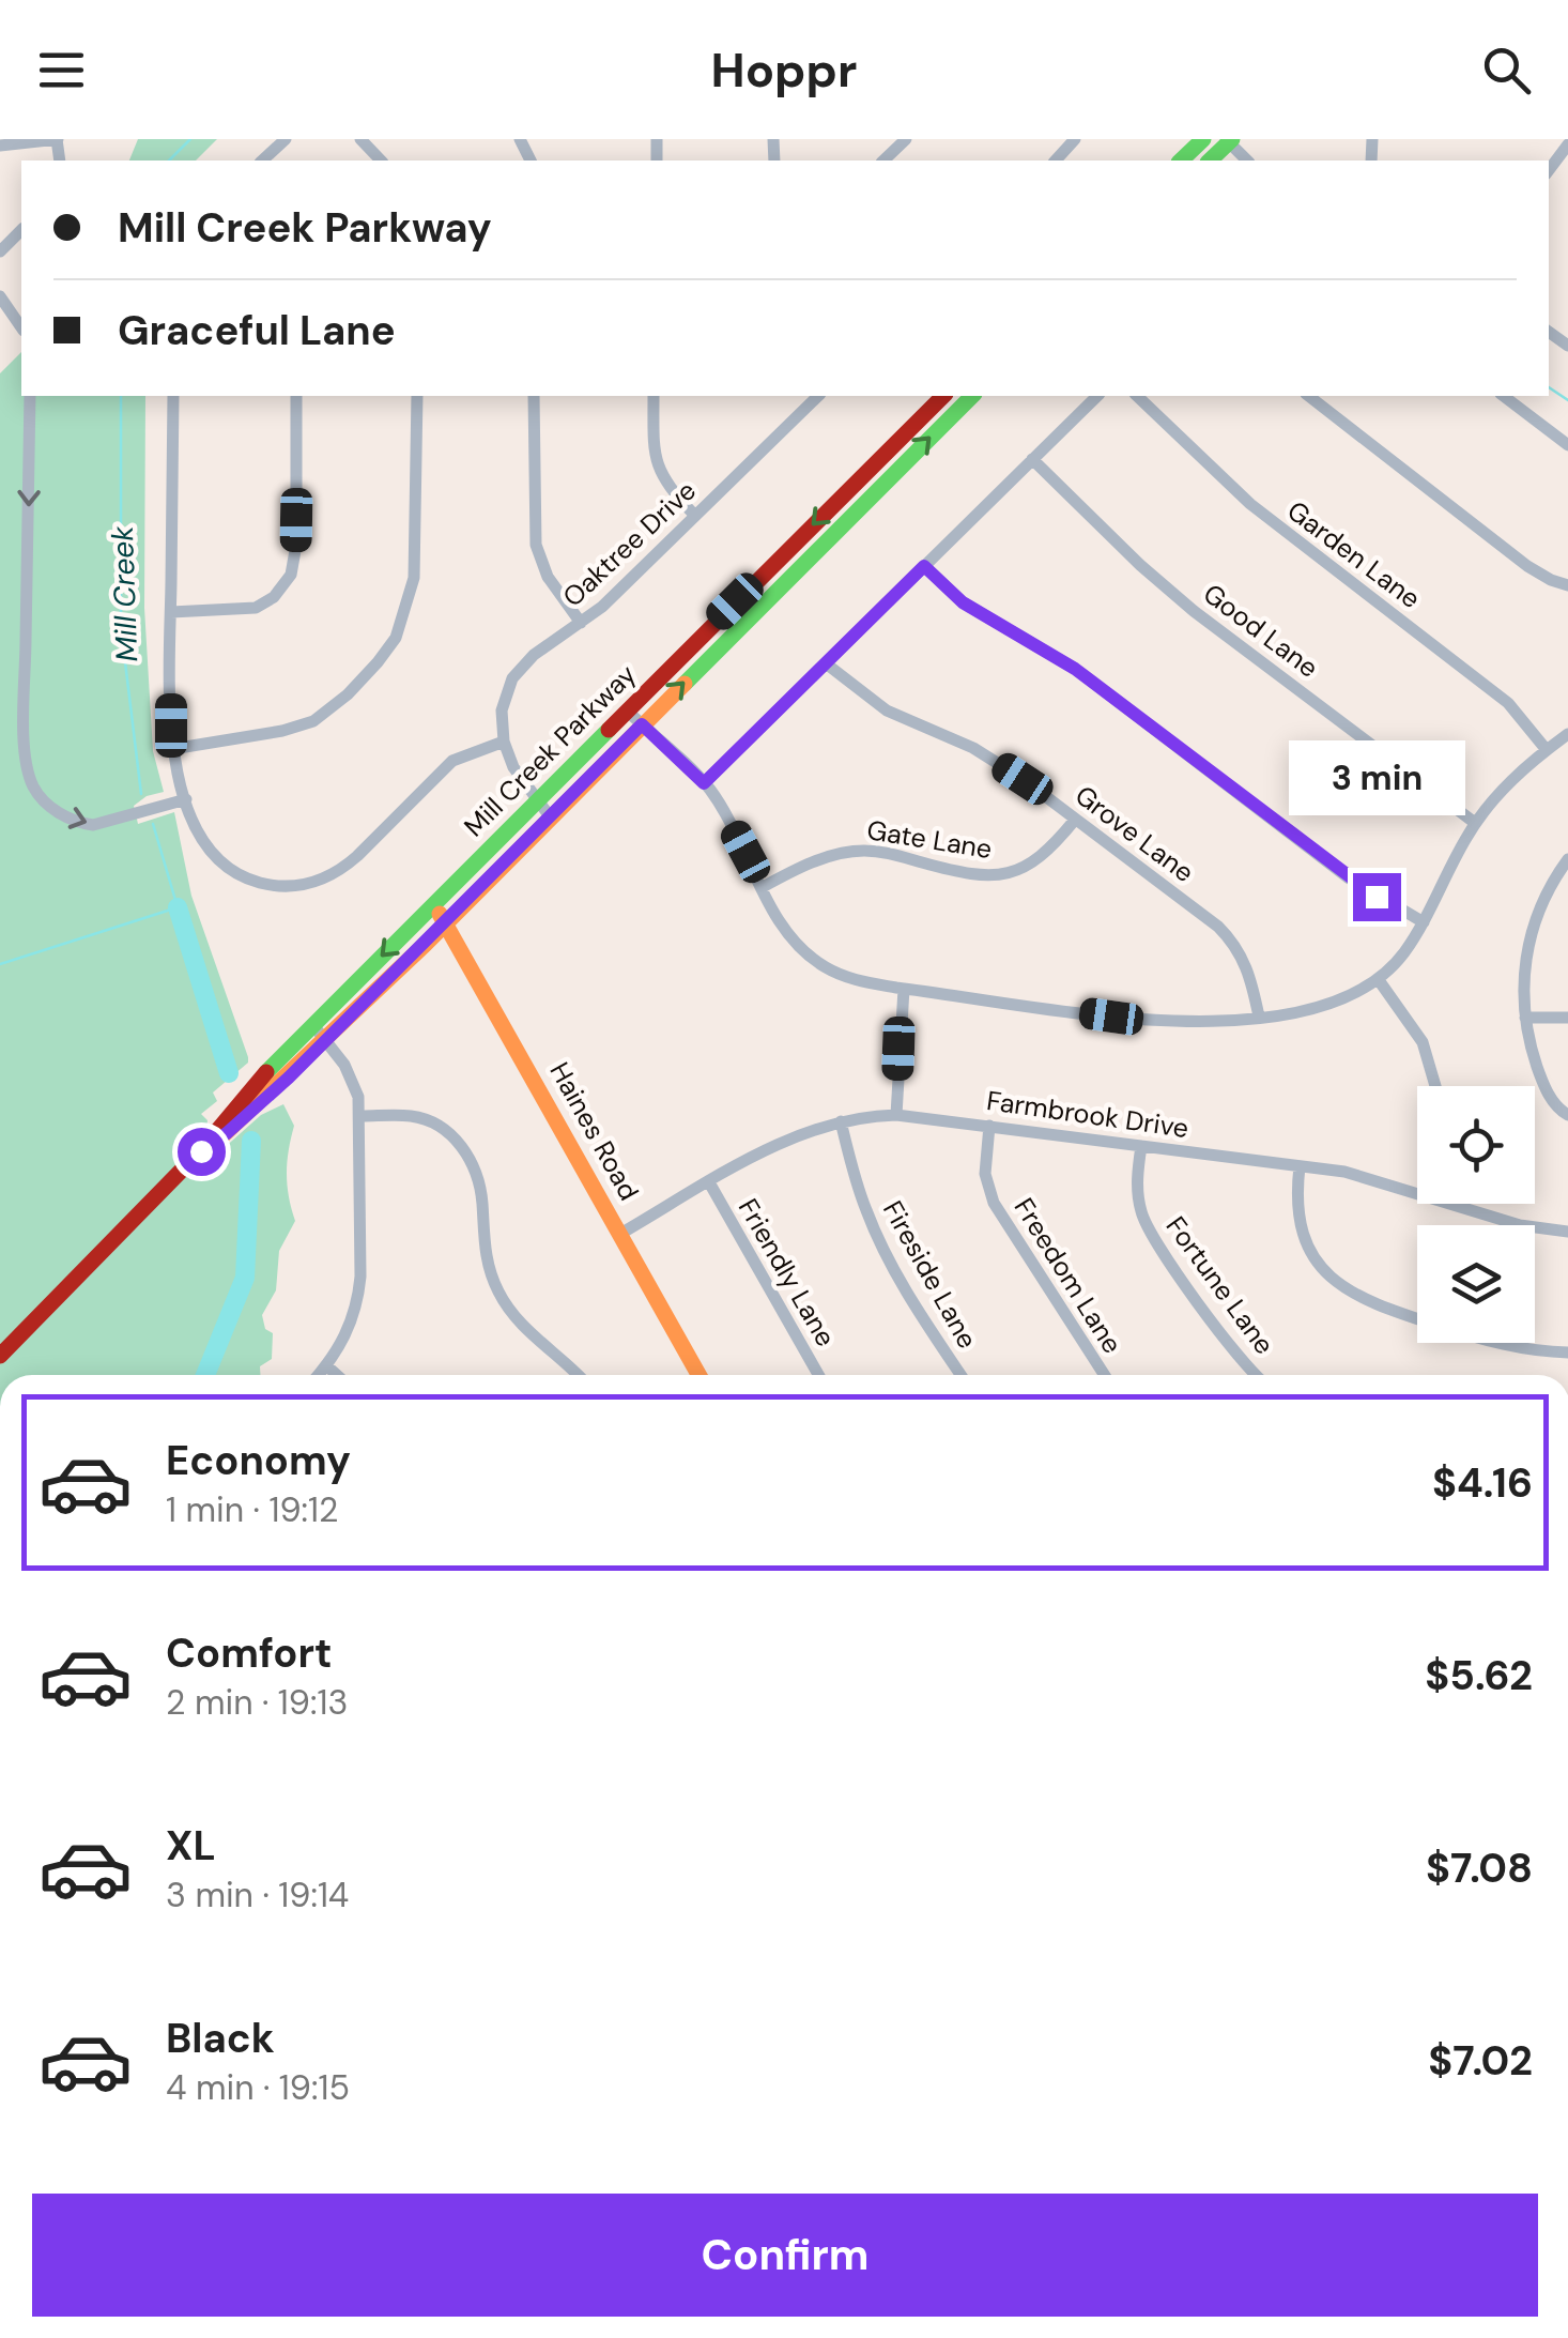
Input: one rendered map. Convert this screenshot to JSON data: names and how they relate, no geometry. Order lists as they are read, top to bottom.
{
  "streets": {
    "main road": ["Mill Creek Parkway", "Haines Road"],
    "street": [
      "Oaktree Drive",
      "Garden Lane",
      "Good Lane",
      "Grove Lane",
      "Gate Lane",
      "Farmbrook Drive",
      "Friendly Lane",
      "Fireside Lane",
      "Freedom Lane",
      "Fortune Lane"
    ]
  },
  "crossings": [
    ["Mill Creek Parkway", "Haines Road"],
    ["Grove Lane", "Gate Lane"],
    ["Farmbrook Drive", "Haines Road"],
    ["Farmbrook Drive", "Friendly Lane"],
    ["Farmbrook Drive", "Fireside Lane"],
    ["Farmbrook Drive", "Freedom Lane"],
    ["Farmbrook Drive", "Fortune Lane"]
  ],
  "water": ["Mill Creek"],
  "page": {
    "header": "Hoppr",
    "banner": ["Mill Creek Parkway", "Graceful Lane"],
    "bubble": "3 min",
    "list": [
      {
        "name": "Economy",
        "note": "1 min · 19:12",
        "value": "$4.16"
      },
      {
        "name": "Comfort",
        "note": "2 min · 19:13",
        "value": "$5.62"
      },
      {
        "name": "XL",
        "note": "3 min · 19:14",
        "value": "$7.08"
      },
      {
        "name": "Black",
        "note": "4 min · 19:15",
        "value": "$7.02"
      }
    ],
    "buttons": "Confirm"
  }
}
